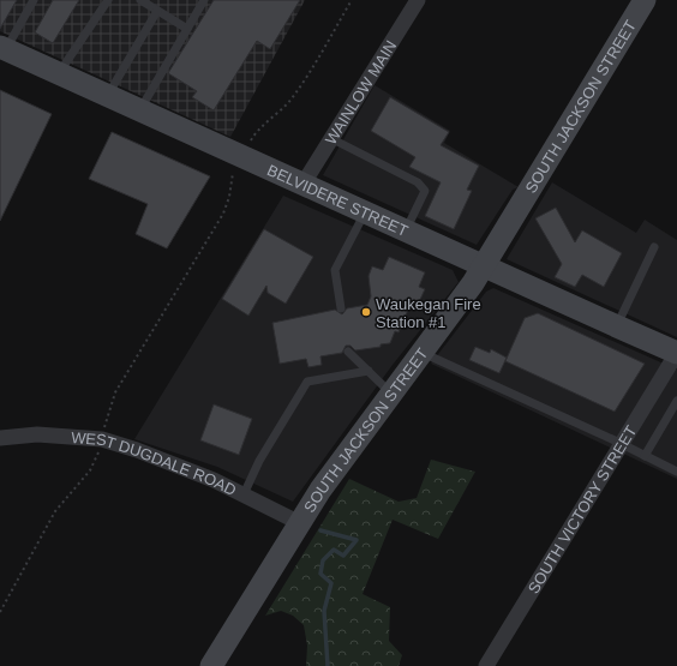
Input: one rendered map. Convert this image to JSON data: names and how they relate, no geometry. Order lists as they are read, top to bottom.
{
  "streets": {
    "street": [
      "WAINLOW MAIN",
      "SOUTH JACKSON STREET",
      "BELVIDERE STREET",
      "WEST DUGDALE ROAD",
      "SOUTH VICTORY STREET"
    ]
  },
  "crossings": [
    ["WAINLOW MAIN", "BELVIDERE STREET"],
    ["SOUTH JACKSON STREET", "BELVIDERE STREET"],
    ["SOUTH JACKSON STREET", "WEST DUGDALE ROAD"],
    ["BELVIDERE STREET", "SOUTH VICTORY STREET"]
  ],
  "places": ["Waukegan Fire Station #1"]
}
